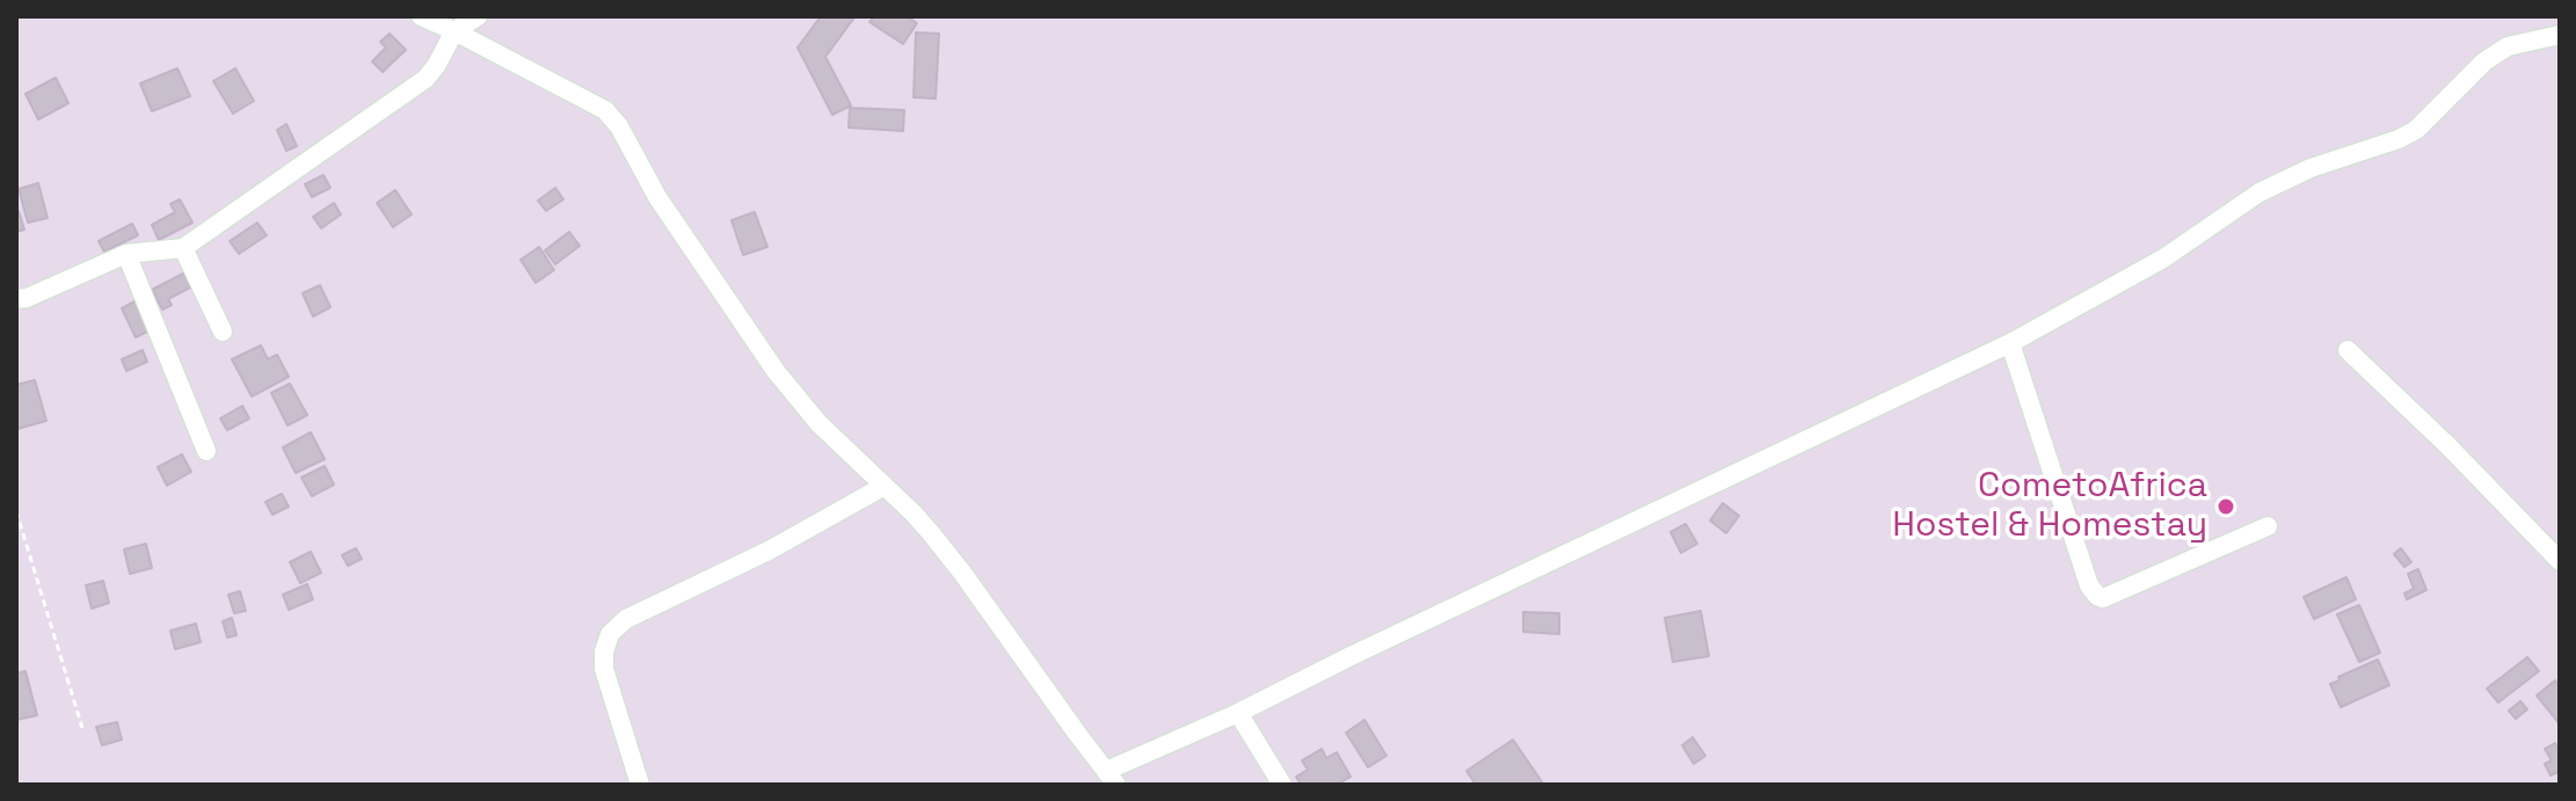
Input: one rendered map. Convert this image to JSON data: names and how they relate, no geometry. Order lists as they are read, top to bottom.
{
  "places": ["CometoAfrica Hostel & Homestay"]
}
